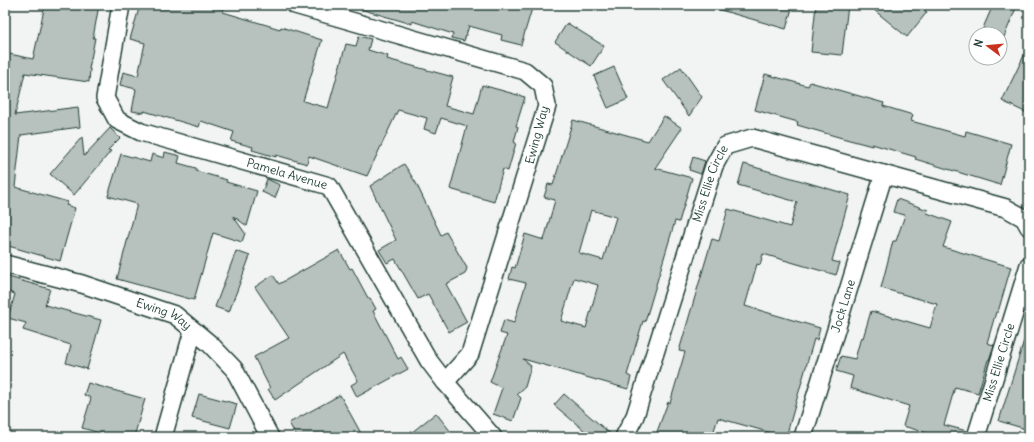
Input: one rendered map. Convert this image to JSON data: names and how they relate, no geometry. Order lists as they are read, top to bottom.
{
  "streets": {
    "street": [
      "Ewing Way",
      "Pamela Avenue",
      "Miss Ellie Circle",
      "Jock Lane"
    ]
  },
  "crossings": [
    ["Ewing Way", "Pamela Avenue"],
    ["Miss Ellie Circle", "Jock Lane"]
  ],
  "north": "left"
}
